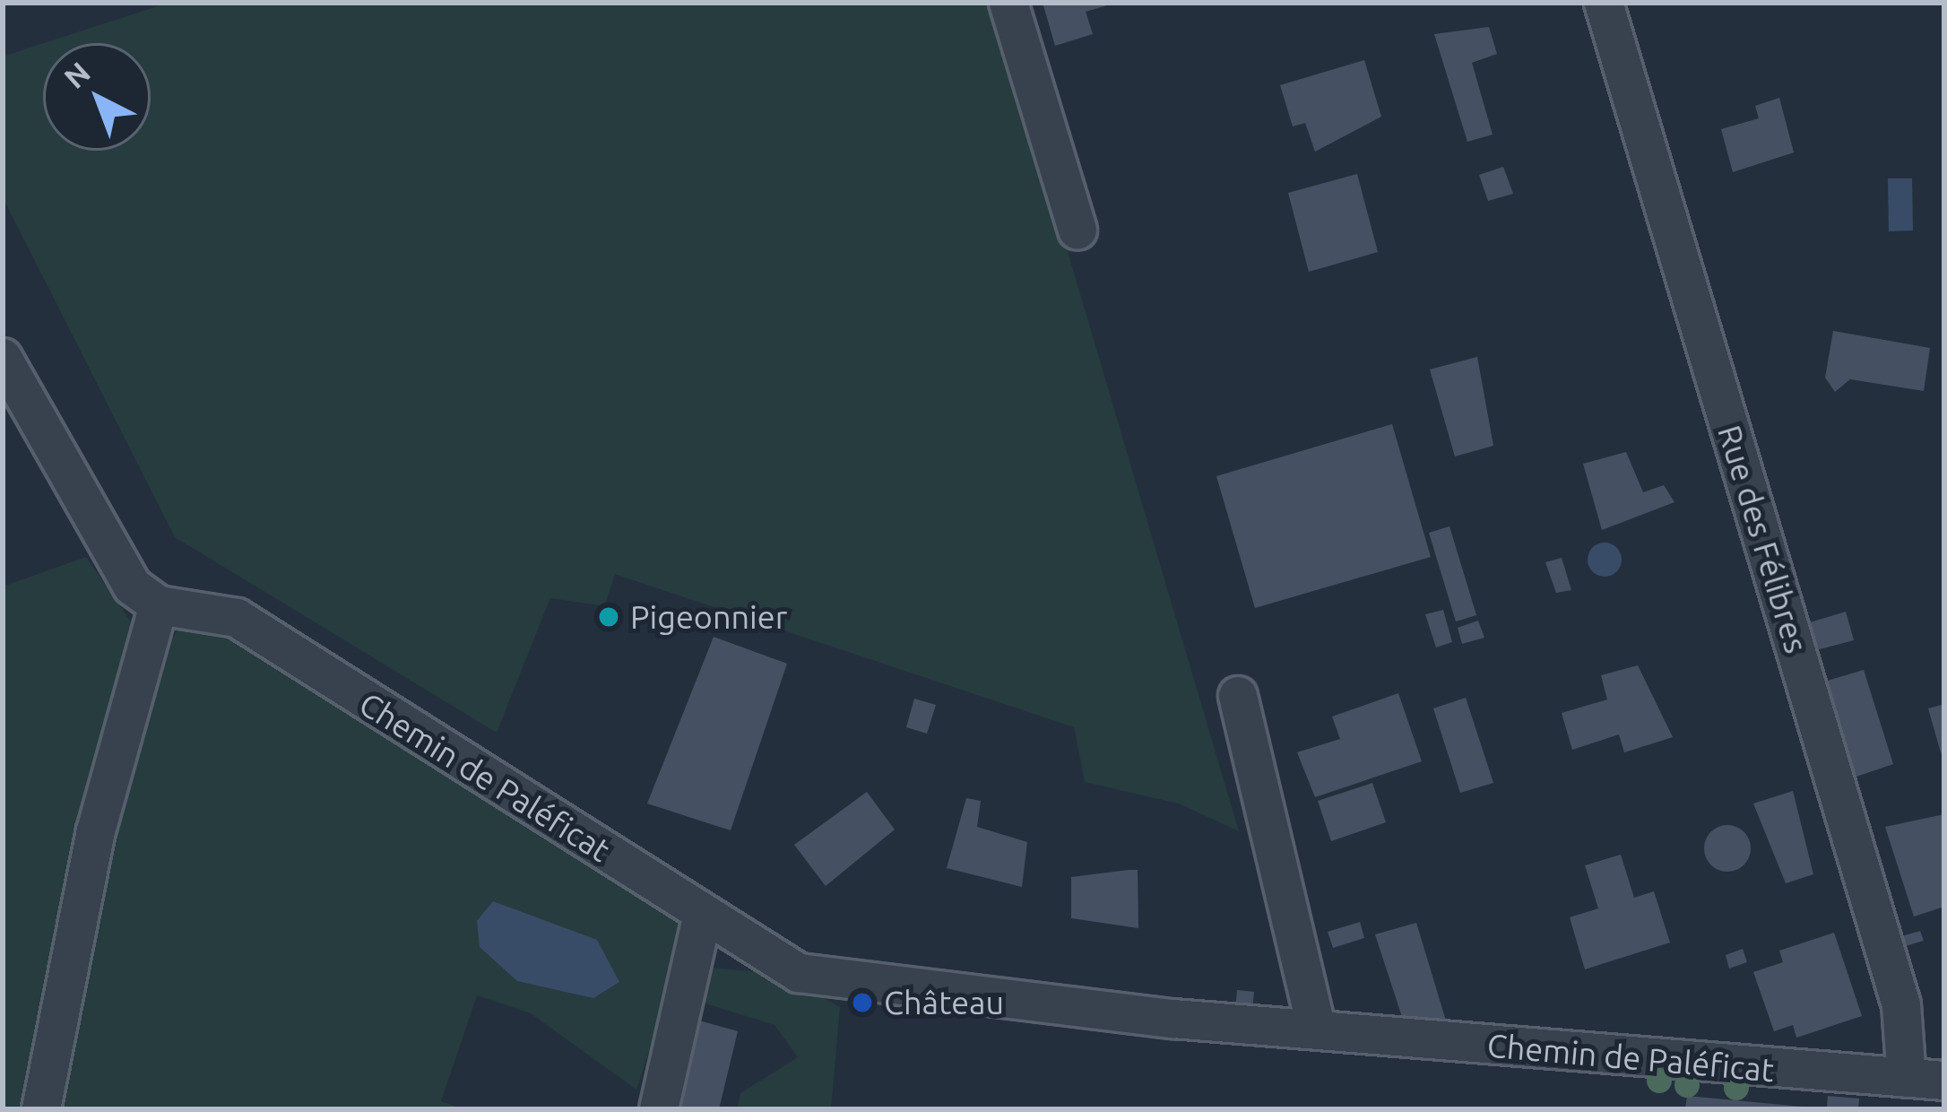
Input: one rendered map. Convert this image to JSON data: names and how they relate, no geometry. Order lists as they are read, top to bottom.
{
  "streets": {
    "street": ["Rue des Félibres", "Chemin de Paléficat"]
  },
  "crossings": [
    ["Rue des Félibres", "Chemin de Paléficat"]
  ],
  "places": ["Pigeonnier", "Château"],
  "north": "top left"
}
